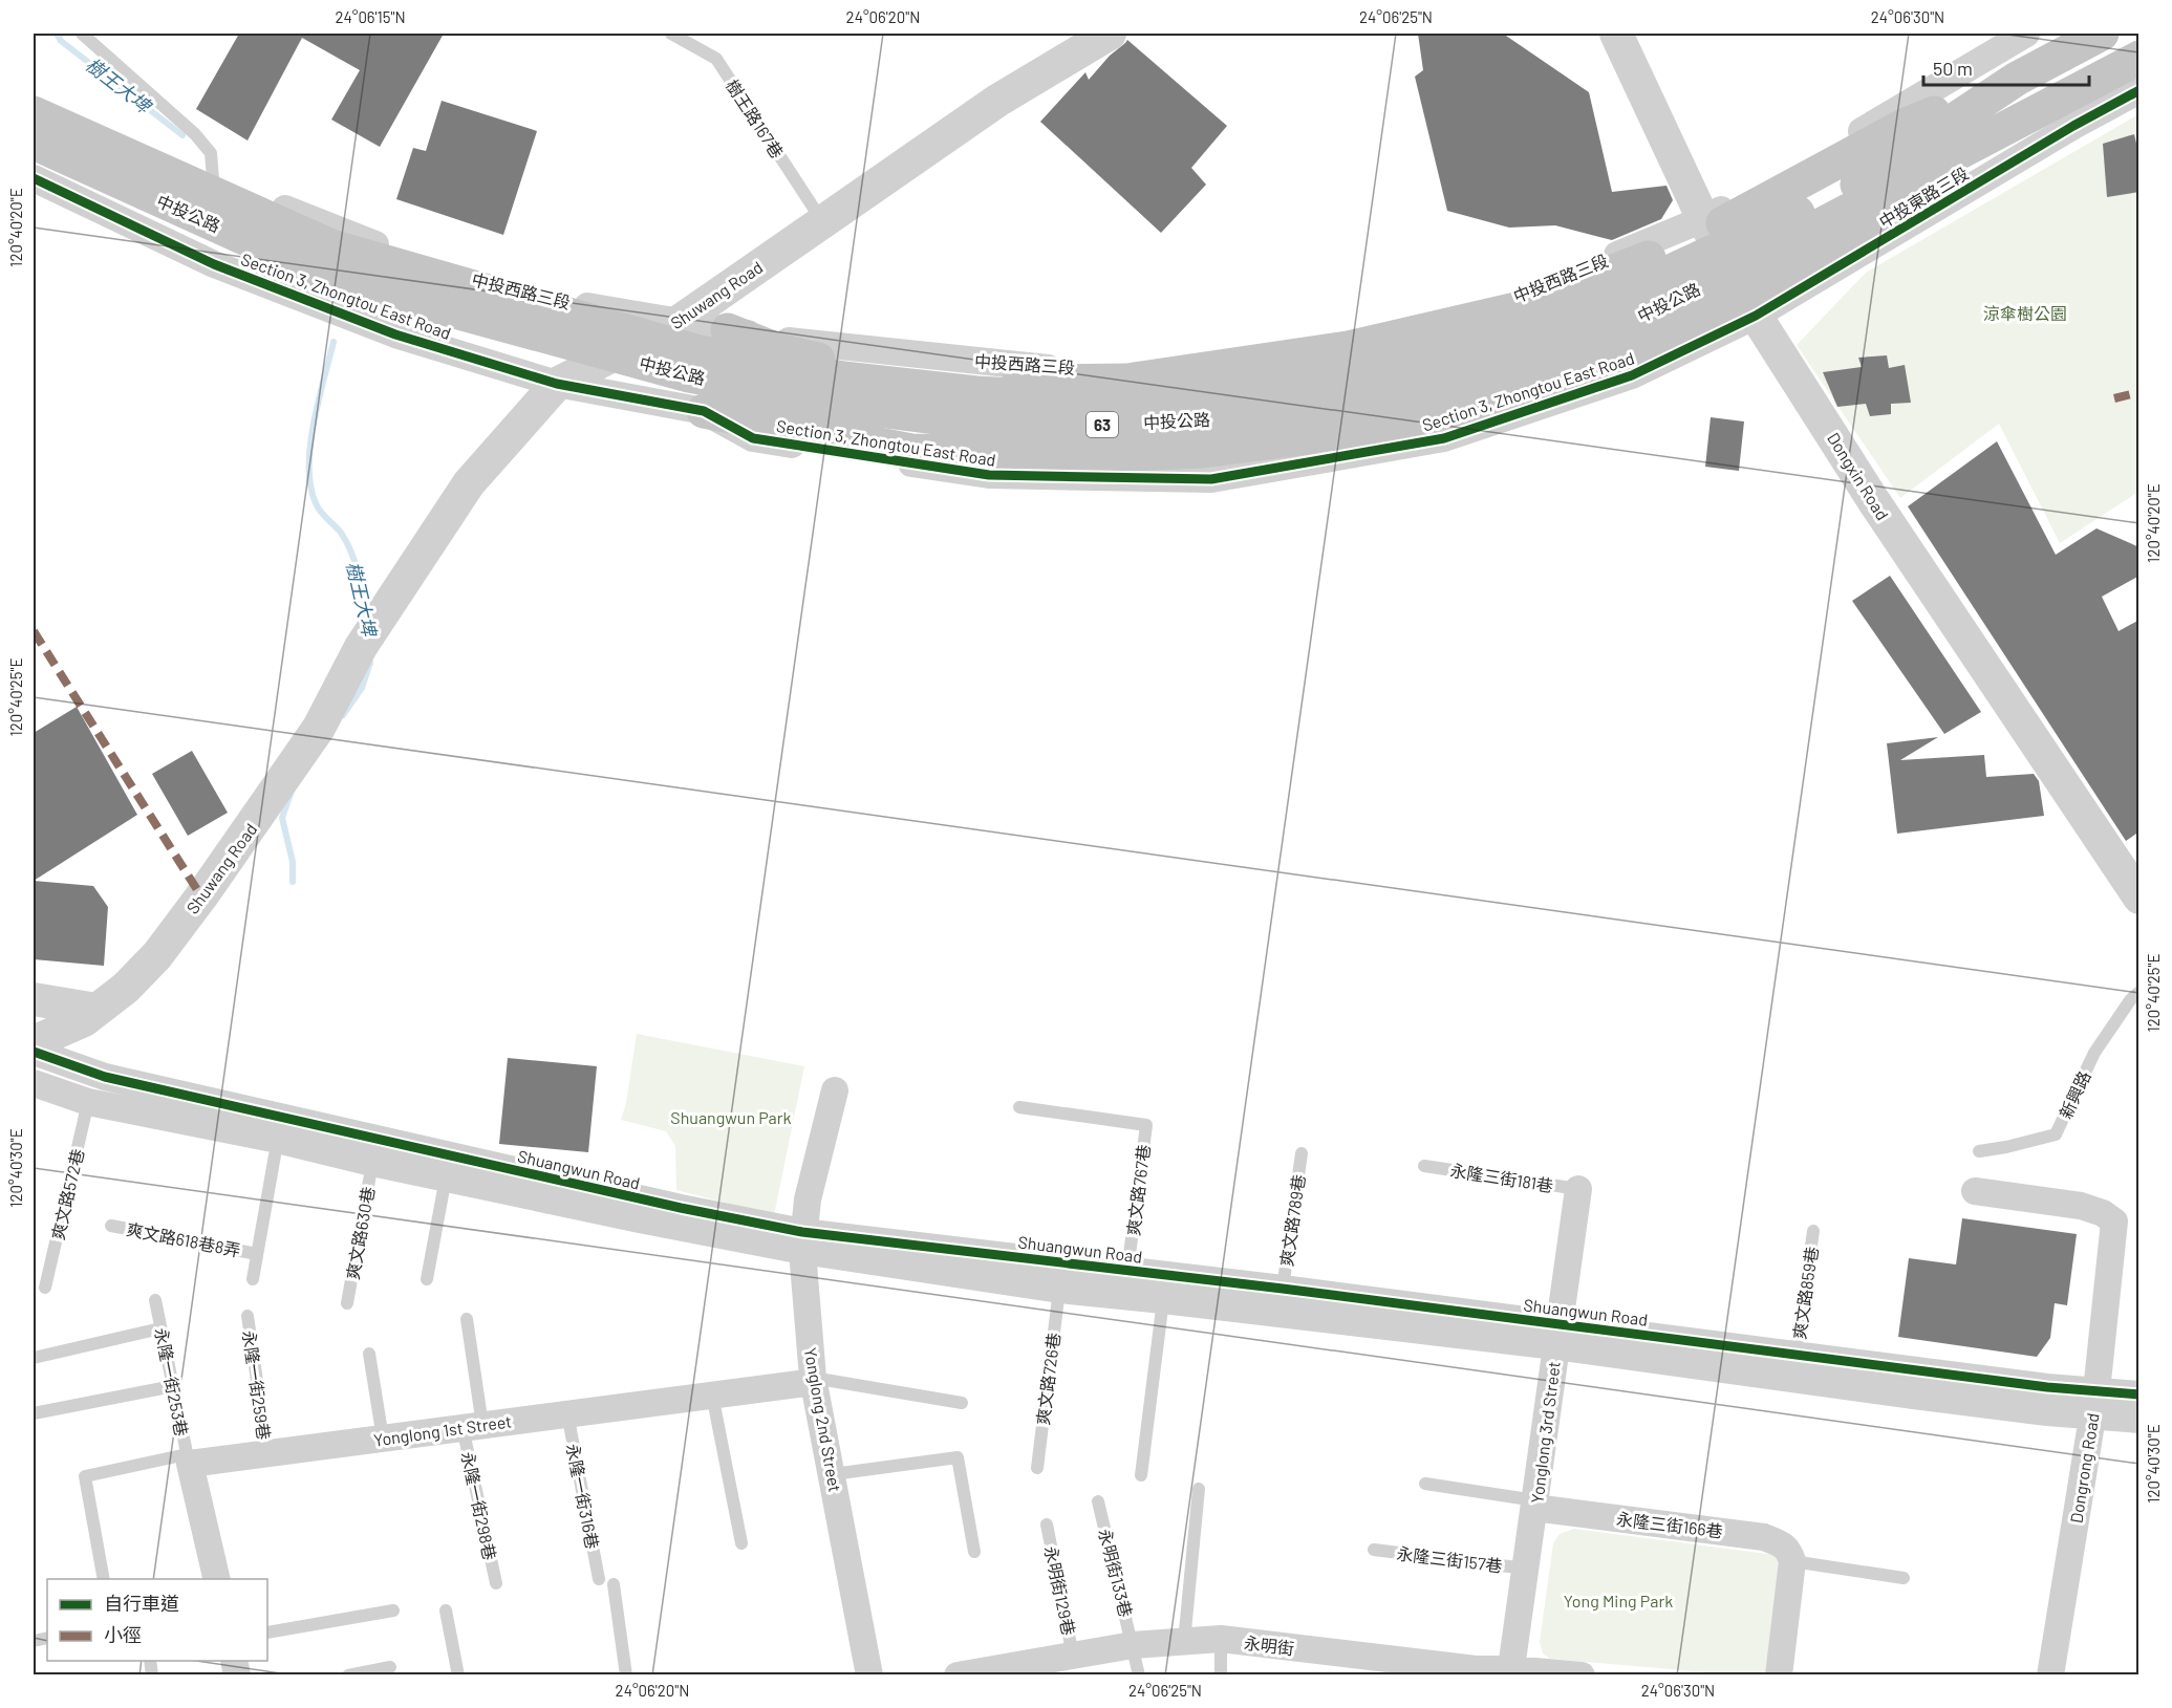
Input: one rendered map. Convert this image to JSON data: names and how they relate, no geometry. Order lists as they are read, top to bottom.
{
  "streets": {
    "main road": ["中投公路", "63"],
    "street": [
      "中投東路三段",
      "中投西路三段",
      "Shuwang Road",
      "Section 3, Zhongtou East Road",
      "Dongxin Road",
      "Shuangwun Road",
      "Yonglong 2nd Street",
      "Yonglong 1st Street",
      "Yonglong 3rd Street",
      "Dongrong Road",
      "永隆三街166巷",
      "永明街"
    ],
    "lane": [
      "樹王路167巷",
      "新興路",
      "永隆三街181巷",
      "爽文路767巷",
      "爽文路572巷",
      "爽文路789巷",
      "爽文路630巷",
      "爽文路618巷8弄",
      "爽文路859巷",
      "爽文路726巷",
      "永隆一街253巷",
      "永隆一街259巷",
      "永隆一街316巷",
      "永隆一街298巷",
      "永隆三街157巷",
      "永明街133巷",
      "永明街129巷"
    ]
  },
  "crossings": [
    ["樹王路167巷", "Shuwang Road"],
    ["中投東路三段", "Section 3, Zhongtou East Road"],
    ["中投東路三段", "Dongxin Road"],
    ["中投西路三段", "Shuwang Road"],
    ["中投西路三段", "Dongxin Road"],
    ["Shuwang Road", "Section 3, Zhongtou East Road"],
    ["Section 3, Zhongtou East Road", "Dongxin Road"],
    ["Shuangwun Road", "爽文路767巷"],
    ["Shuangwun Road", "爽文路572巷"],
    ["Shuangwun Road", "爽文路789巷"],
    ["Shuangwun Road", "爽文路630巷"],
    ["Shuangwun Road", "爽文路859巷"],
    ["Shuangwun Road", "爽文路726巷"],
    ["Shuangwun Road", "Yonglong 2nd Street"],
    ["Shuangwun Road", "Yonglong 3rd Street"],
    ["Shuangwun Road", "Dongrong Road"],
    ["永隆三街181巷", "Yonglong 3rd Street"],
    ["永隆一街253巷", "Yonglong 1st Street"],
    ["永隆一街259巷", "Yonglong 1st Street"],
    ["Yonglong 2nd Street", "Yonglong 1st Street"],
    ["Yonglong 1st Street", "永隆一街316巷"],
    ["Yonglong 1st Street", "永隆一街298巷"],
    ["Yonglong 3rd Street", "永隆三街166巷"],
    ["Yonglong 3rd Street", "永隆三街157巷"],
    ["Yonglong 3rd Street", "永明街"],
    ["永明街133巷", "永明街"],
    ["永明街129巷", "永明街"]
  ],
  "water": ["樹王大埤"],
  "parks": ["涼傘樹公園", "Shuangwun Park", "Yong Ming Park"],
  "legend": ["自行車道", "小徑"],
  "scale_bar": "50 m",
  "coordinates": [
    "24°06'15\"N",
    "24°06'20\"N",
    "24°06'25\"N",
    "24°06'30\"N",
    "120°40'20\"E",
    "120°40'25\"E",
    "120°40'30\"E"
  ]
}
